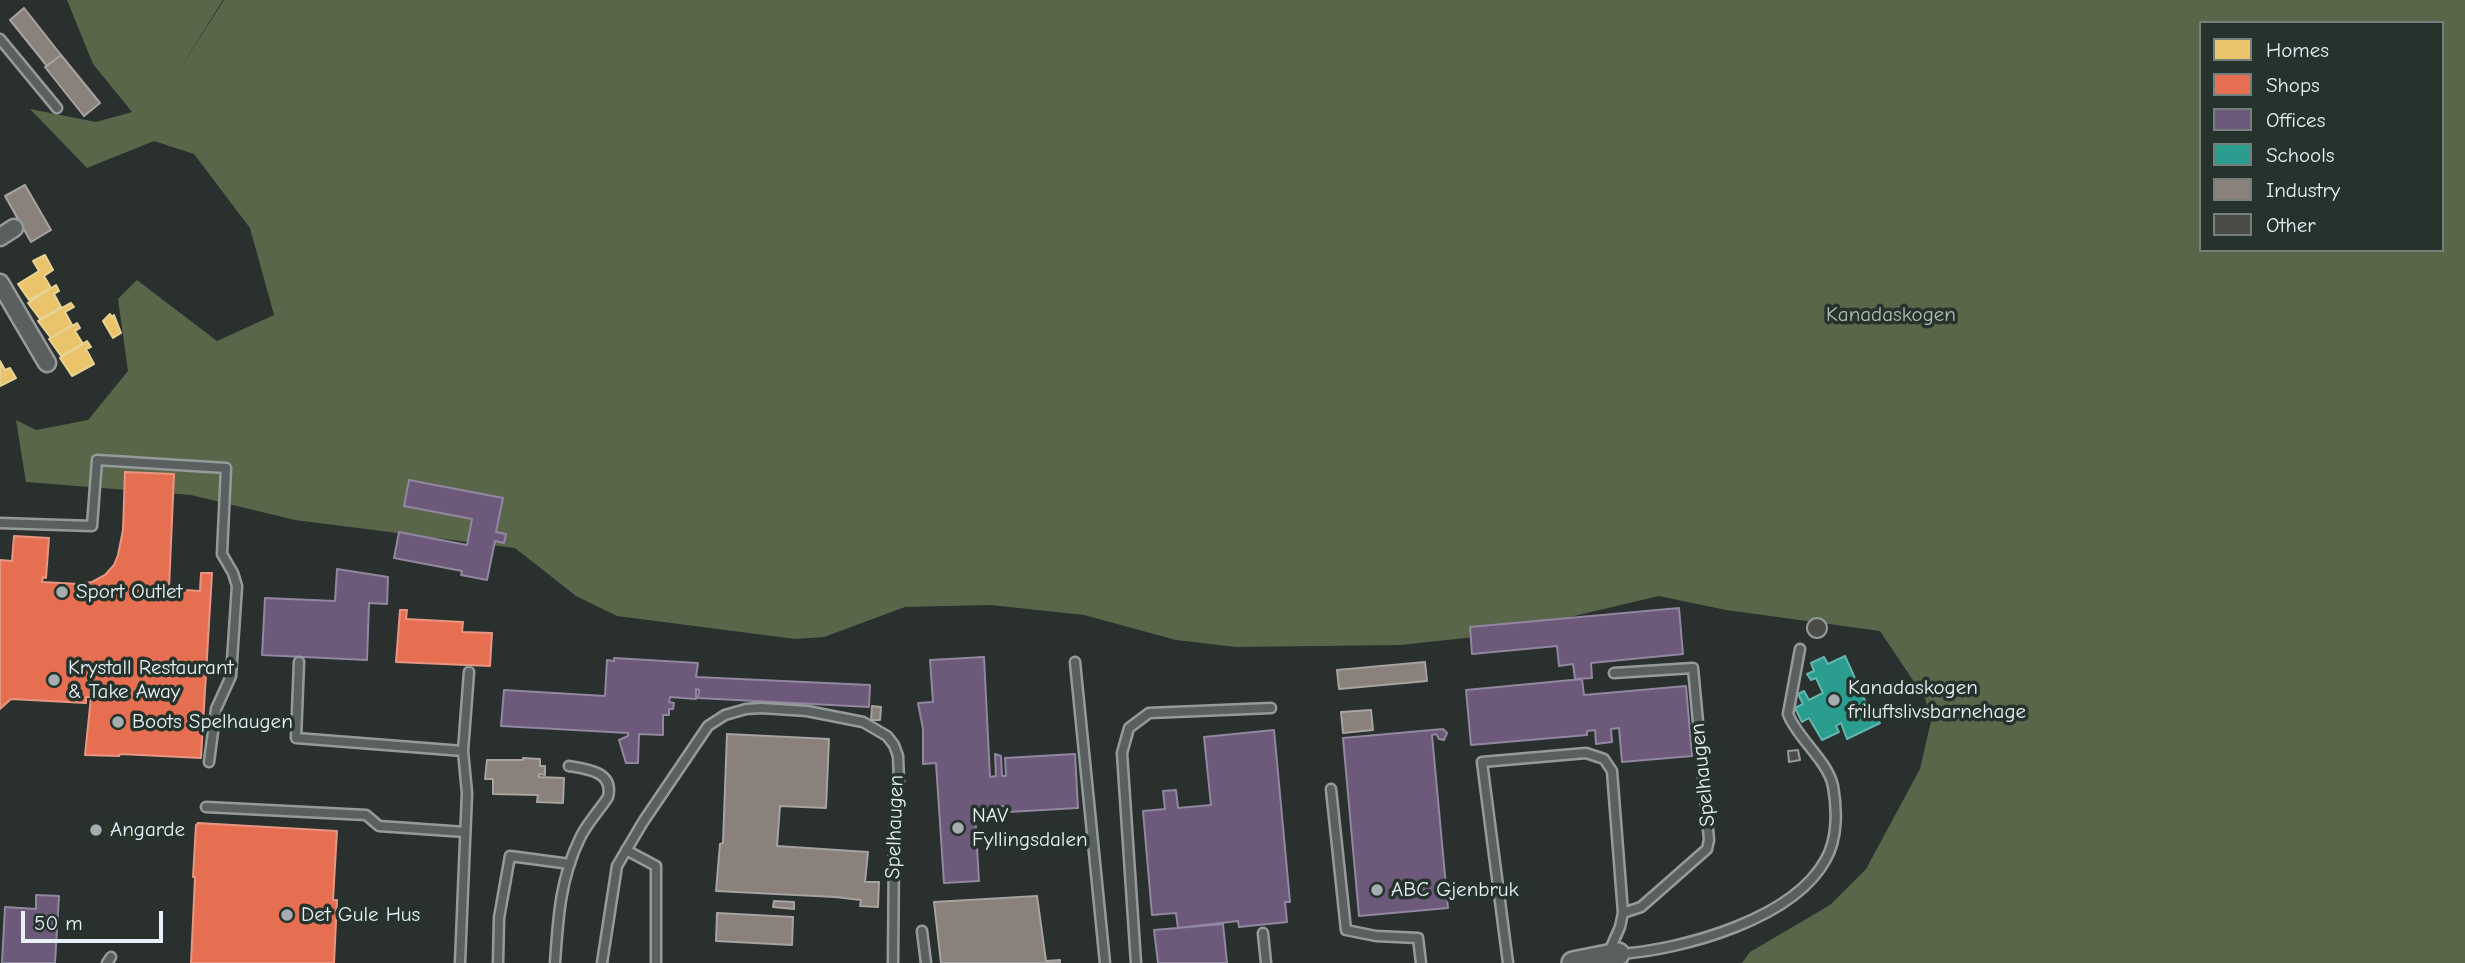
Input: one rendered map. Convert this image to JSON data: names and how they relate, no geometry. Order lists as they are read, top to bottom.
{
  "streets": {
    "lane": ["Spelhaugen"]
  },
  "parks": ["Kanadaskogen"],
  "places": [
    "Sport Outlet",
    "Krystall Restaurant & Take Away",
    "Kanadaskogen friluftslivsbarnehage",
    "Boots Spelhaugen",
    "NAV Fyllingsdalen",
    "Angarde",
    "ABC Gjenbruk",
    "Det Gule Hus"
  ],
  "legend": [
    "Homes",
    "Shops",
    "Offices",
    "Schools",
    "Industry",
    "Other"
  ],
  "scale_bar": "50 m"
}
